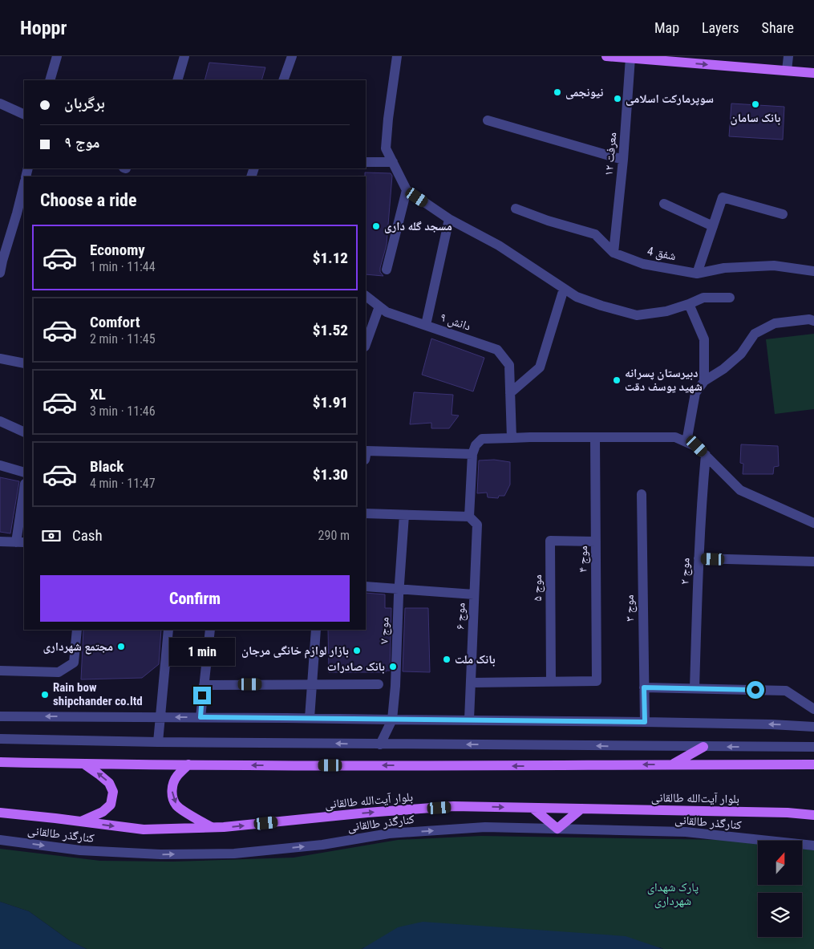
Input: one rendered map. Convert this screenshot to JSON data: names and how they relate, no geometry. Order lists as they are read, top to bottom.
{
  "streets": {
    "main road": ["بلوار آیت‌الله طالقانی"],
    "street": [
      "معرفت ۱۲",
      "شفق 4",
      "دانش ۹",
      "موج ۴",
      "موج ۲",
      "موج ۵",
      "موج ۳",
      "موج ۶",
      "موج ۷",
      "کنارگذر طالقانی"
    ]
  },
  "crossings": [
    ["معرفت ۱۲", "شفق 4"],
    ["موج ۴", "موج ۵"]
  ],
  "parks": ["پارک شهدای شهرداری"],
  "places": [
    "نیونجمی",
    "سوپرمارکت اسلامی",
    "بانک سامان",
    "مسجد گله داری",
    "دبیرستان پسرانه شهید یوسف دقت",
    "مجتمع شهرداری",
    "بازار لوازم خانگی مرجان",
    "بانک ملت",
    "بانک صادرات",
    "Rain bow shipchander co.ltd"
  ],
  "north": "top",
  "page": {
    "header": "Hoppr",
    "nav": ["Map", "Layers", "Share"],
    "banner": ["برگربان", "موج ۹"],
    "heading": "Choose a ride",
    "list": [
      {
        "name": "Economy",
        "note": "1 min · 11:44",
        "value": "$1.12"
      },
      {
        "name": "Comfort",
        "note": "2 min · 11:45",
        "value": "$1.52"
      },
      {
        "name": "XL",
        "note": "3 min · 11:46",
        "value": "$1.91"
      },
      {
        "name": "Black",
        "note": "4 min · 11:47",
        "value": "$1.30"
      }
    ],
    "pay": ["Cash", "290 m"],
    "buttons": "Confirm",
    "bubble": "1 min"
  }
}
